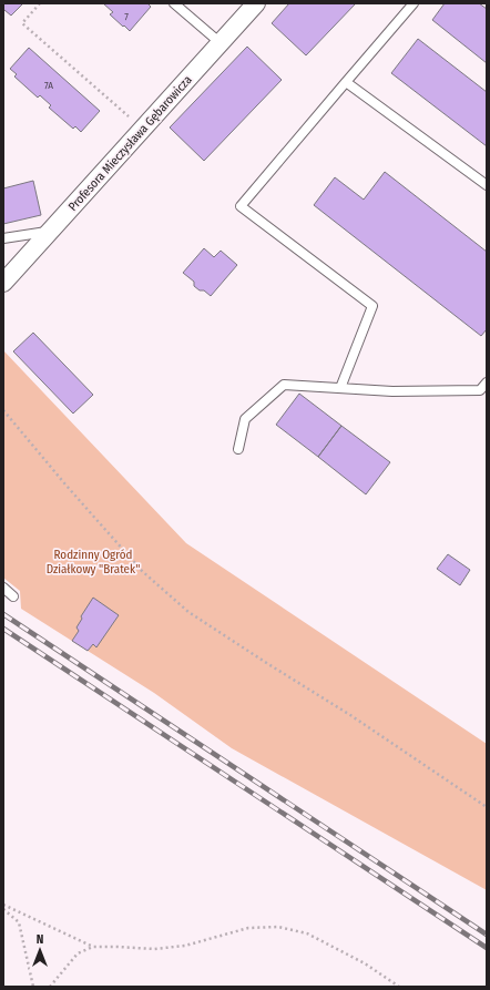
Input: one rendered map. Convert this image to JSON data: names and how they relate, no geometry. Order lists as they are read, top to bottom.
{
  "streets": {
    "street": ["Profesora Mieczysława Gębarowicza"]
  },
  "parks": ["Rodzinny Ogród Działkowy \"Bratek\""],
  "house_numbers": ["7", "7A"],
  "north": "top"
}
